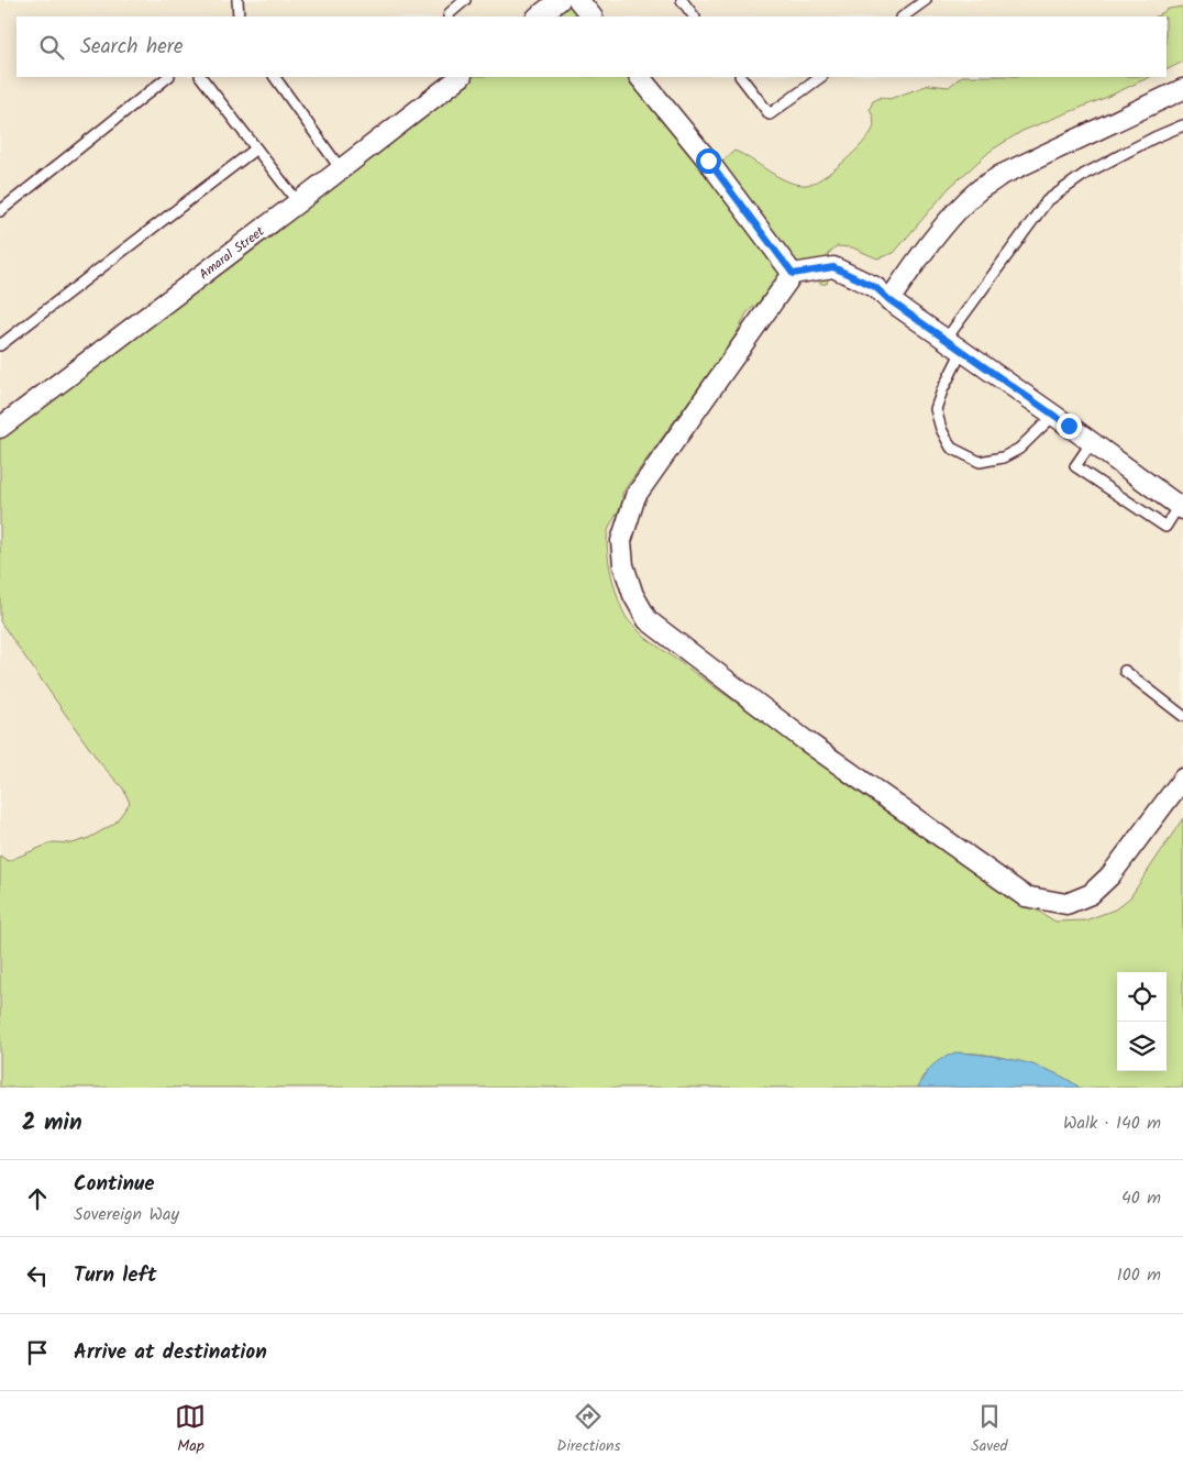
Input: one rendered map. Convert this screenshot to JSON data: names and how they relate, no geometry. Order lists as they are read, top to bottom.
{
  "streets": {
    "street": ["Amaral Street"]
  },
  "page": {
    "search": "Search here",
    "heading": ["2 min", "Walk · 140 m"],
    "list": [
      ["Continue", "Sovereign Way", "40 m"],
      ["Turn left", "100 m"],
      "Arrive at destination"
    ],
    "nav": ["Map", "Directions", "Saved"]
  }
}
